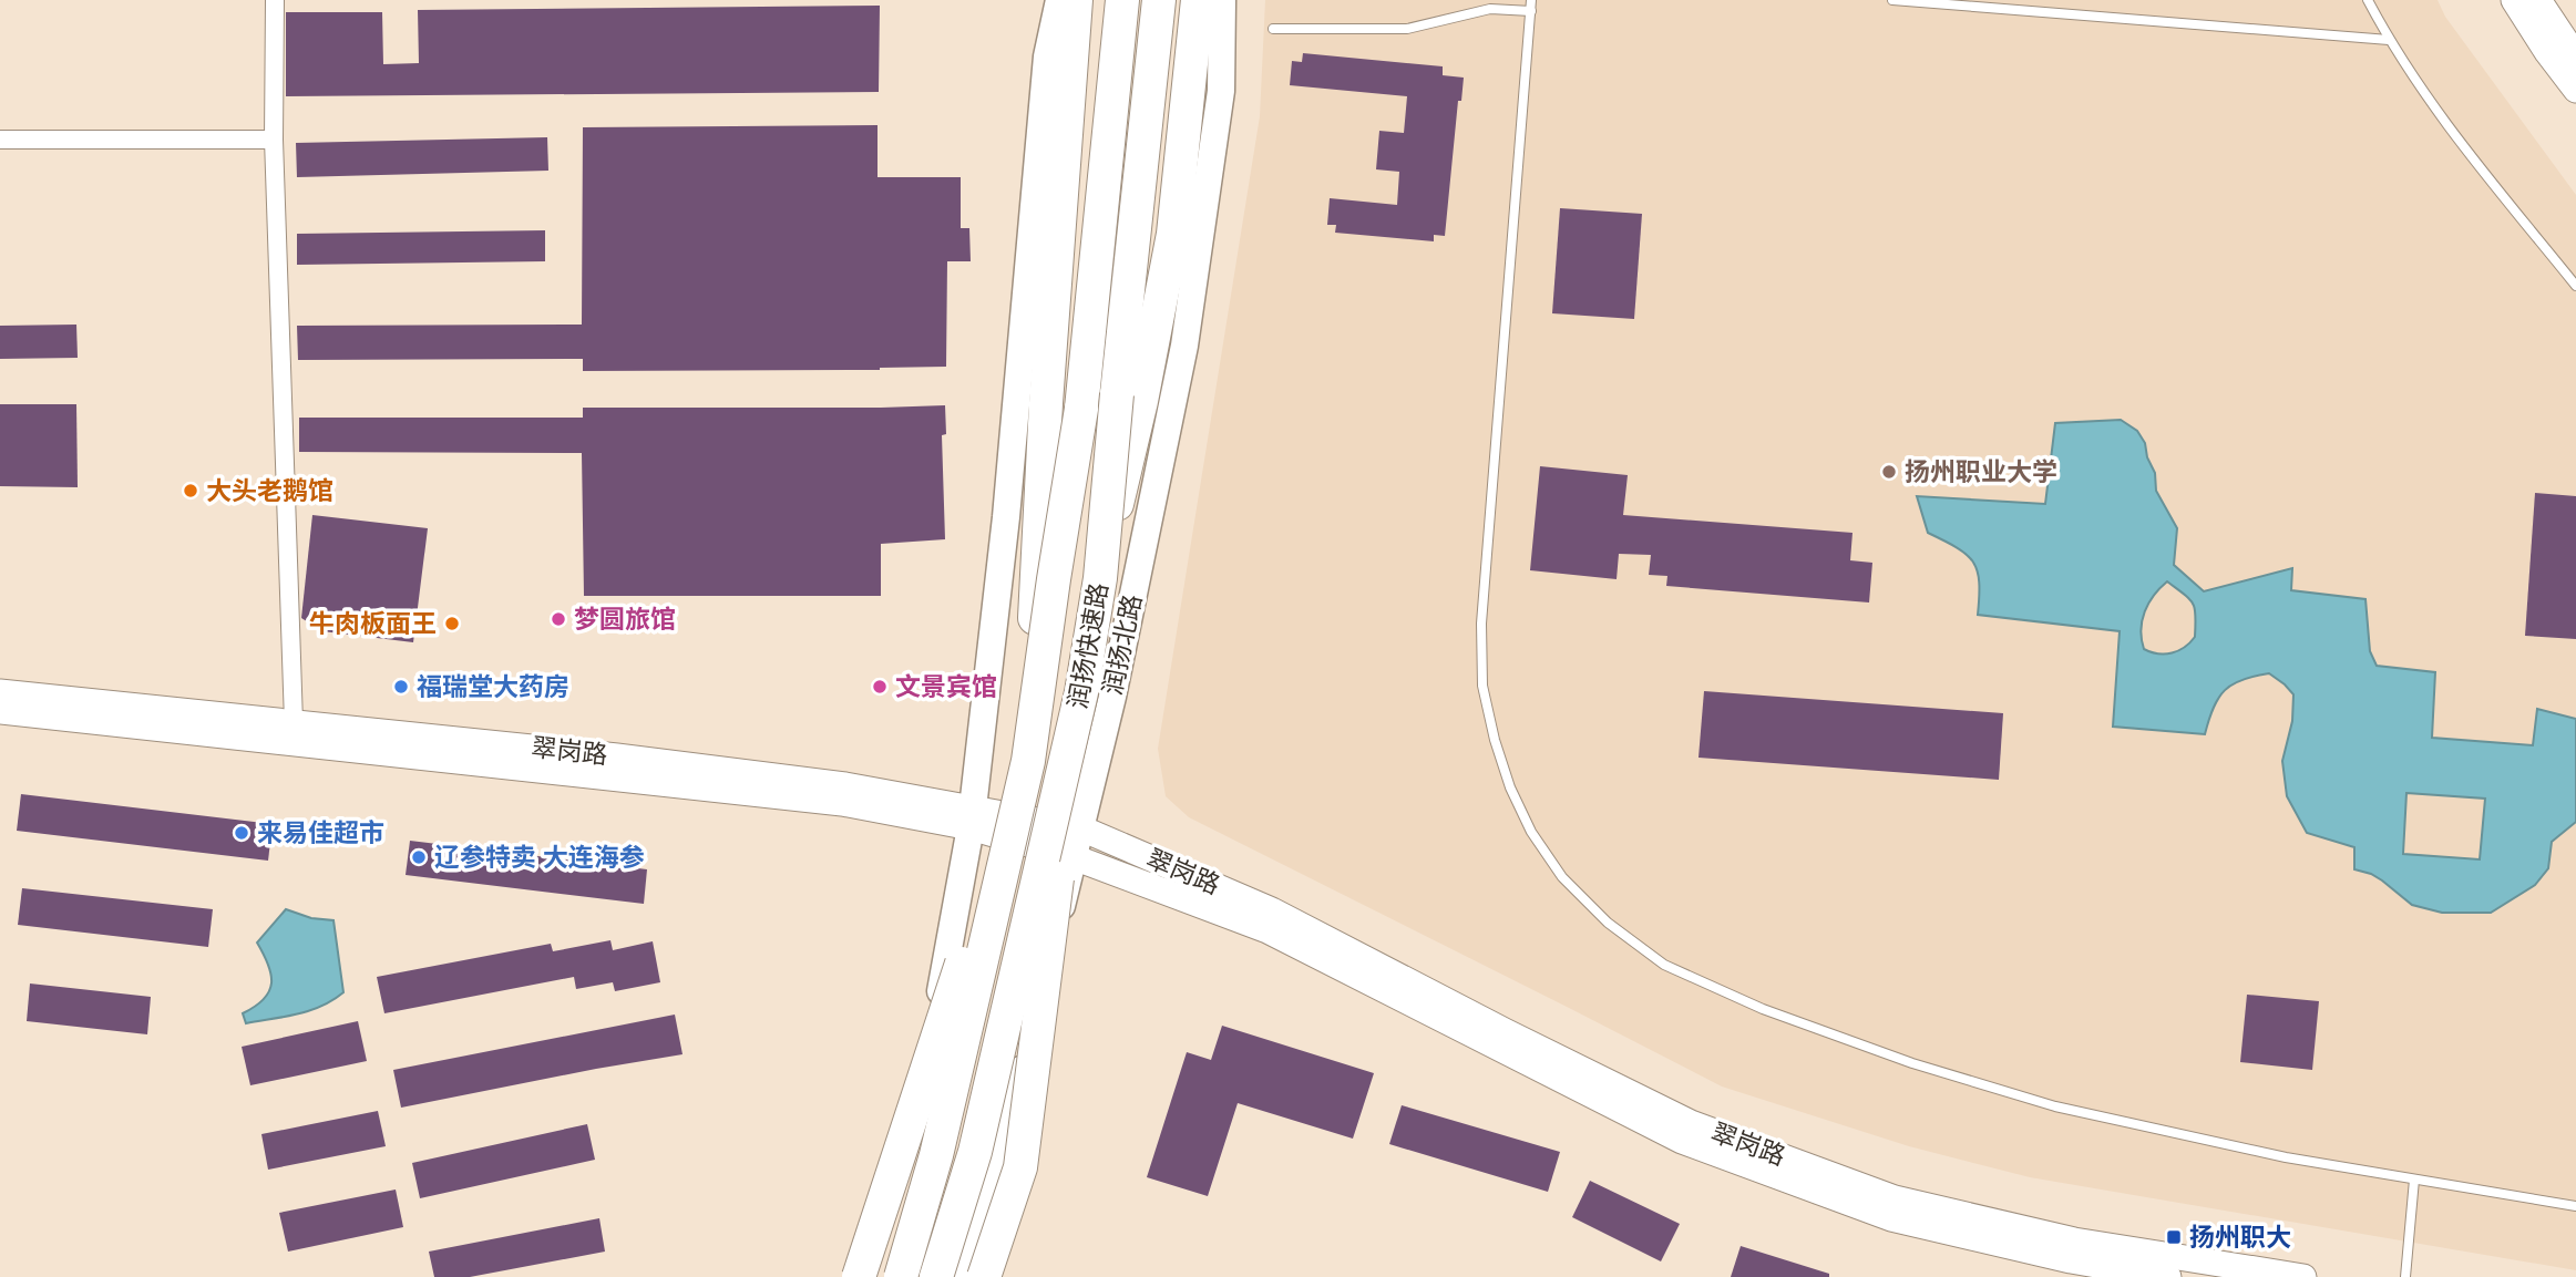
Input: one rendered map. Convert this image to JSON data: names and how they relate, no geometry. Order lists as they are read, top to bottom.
{
  "streets": {
    "highway": ["润扬快速路"],
    "main road": ["润扬北路", "翠岗路"]
  },
  "crossings": [
    ["润扬北路", "翠岗路"]
  ],
  "places": {
    "other": [
      "扬州职业大学",
      "大头老鹅馆",
      "梦圆旅馆",
      "牛肉板面王",
      "福瑞堂大药房",
      "文景宾馆",
      "来易佳超市",
      "辽参特卖 大连海参"
    ],
    "transit": ["扬州职大"]
  }
}
